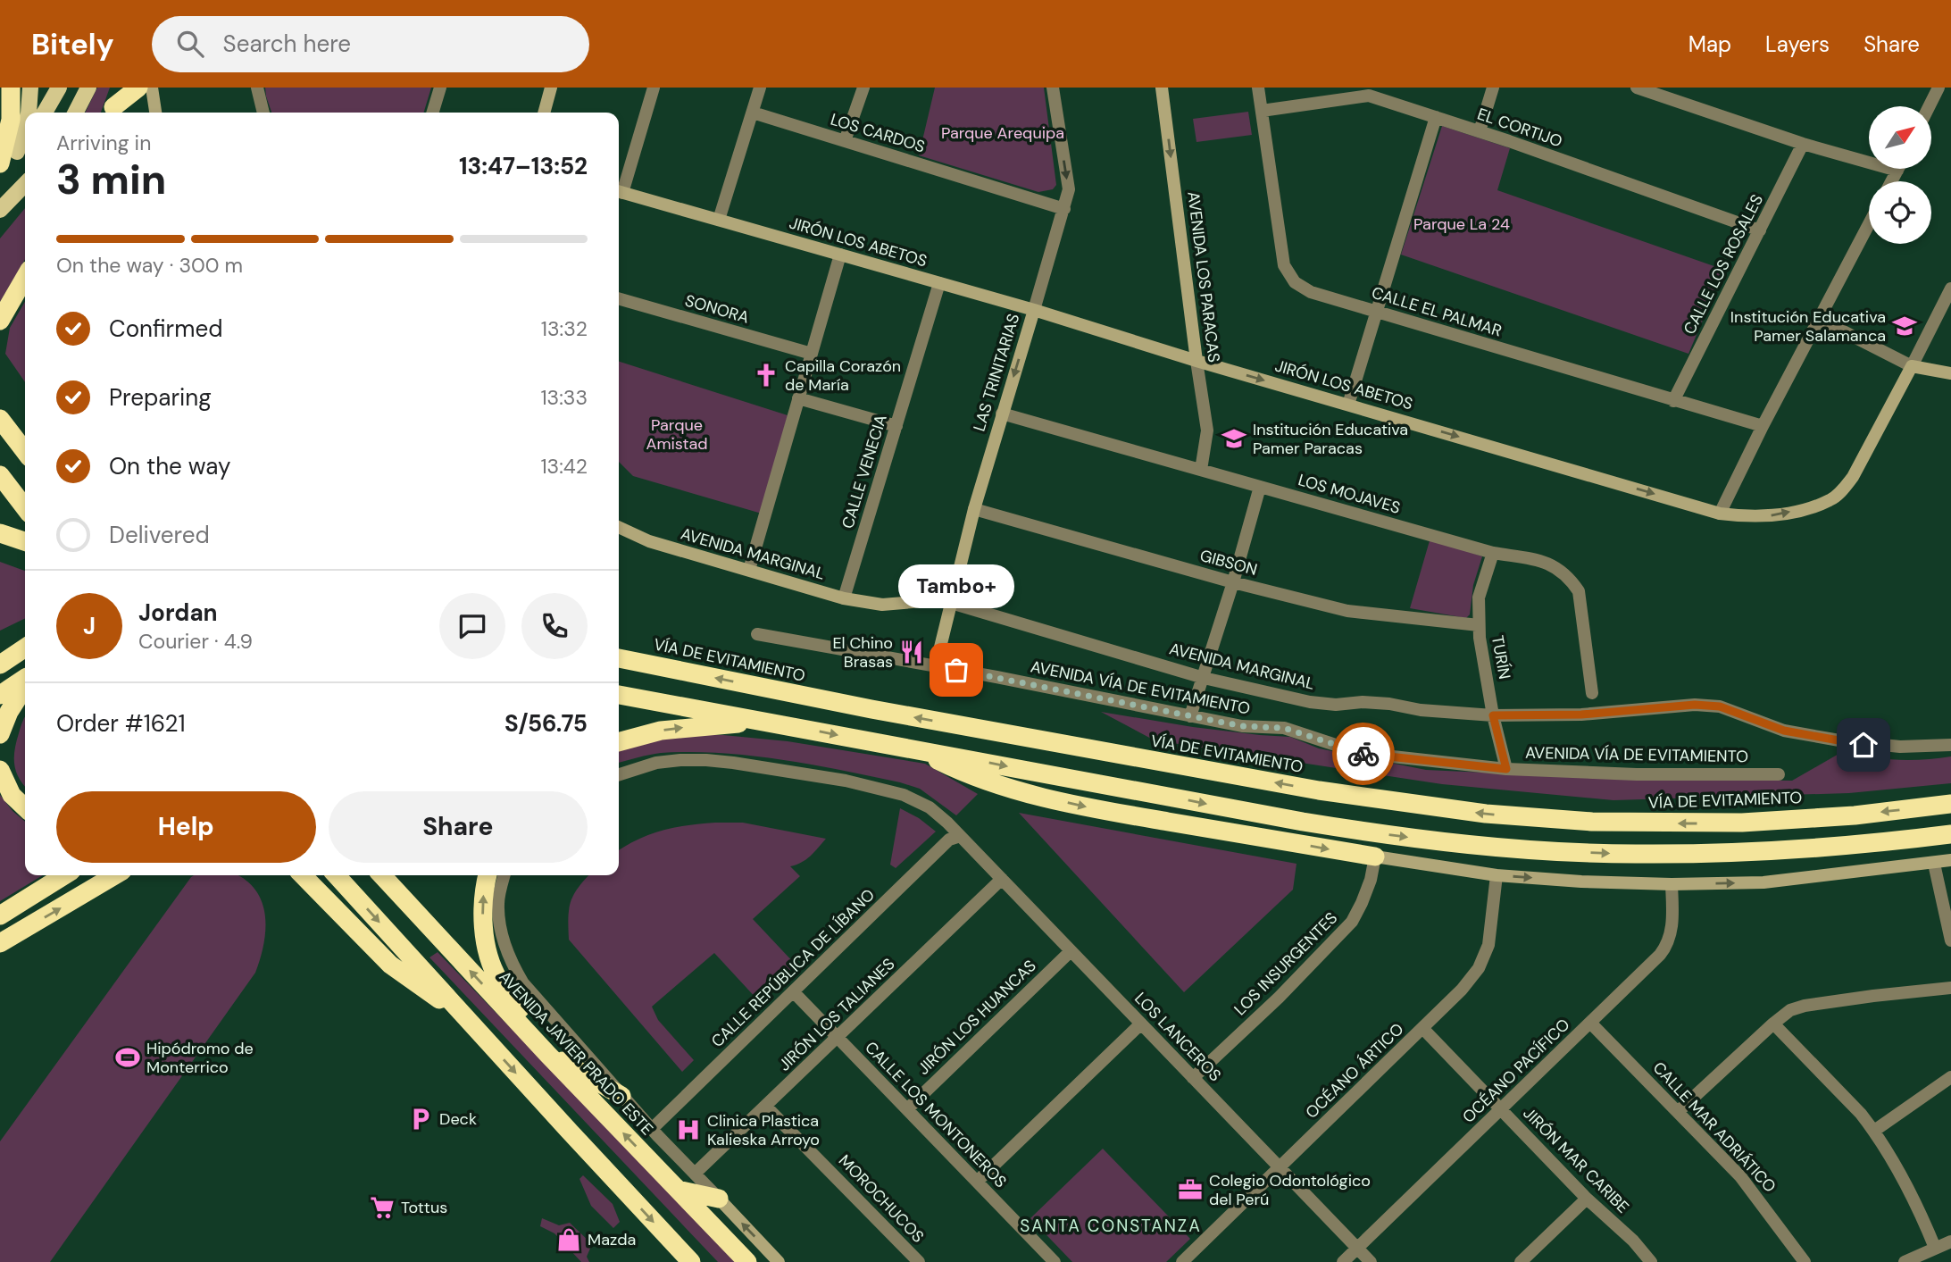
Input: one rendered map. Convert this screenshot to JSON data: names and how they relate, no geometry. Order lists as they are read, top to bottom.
{
  "streets": {
    "highway": ["VÍA DE EVITAMIENTO", "AVENIDA JAVIER PRADO ESTE"],
    "street": [
      "EL CORTIJO",
      "LOS CARDOS",
      "JIRÓN LOS ABETOS",
      "CALLE LOS ROSALES",
      "AVENIDA LOS PARACAS",
      "SONORA",
      "CALLE EL PALMAR",
      "LAS TRINITARIAS",
      "CALLE VENECIA",
      "LOS MOJAVES",
      "AVENIDA MARGINAL",
      "GIBSON",
      "TURÍN",
      "AVENIDA VÍA DE EVITAMIENTO",
      "LOS INSURGENTES",
      "CALLE REPÚBLICA DE LÍBANO",
      "JIRÓN LOS TALIANES",
      "JIRÓN LOS HUANCAS",
      "LOS LANCEROS",
      "OCÉANO ÁRTICO",
      "OCÉANO PACÍFICO",
      "CALLE LOS MONTONEROS",
      "CALLE MAR ADRIÁTICO",
      "JIRÓN MAR CARIBE",
      "MOROCHUCOS"
    ]
  },
  "crossings": [
    ["EL CORTIJO", "CALLE LOS ROSALES"],
    ["EL CORTIJO", "CALLE EL PALMAR"],
    ["LOS CARDOS", "LAS TRINITARIAS"],
    ["JIRÓN LOS ABETOS", "AVENIDA LOS PARACAS"],
    ["JIRÓN LOS ABETOS", "LAS TRINITARIAS"],
    ["JIRÓN LOS ABETOS", "CALLE VENECIA"],
    ["CALLE LOS ROSALES", "CALLE EL PALMAR"],
    ["AVENIDA LOS PARACAS", "LOS MOJAVES"],
    ["LAS TRINITARIAS", "LOS MOJAVES"],
    ["LAS TRINITARIAS", "AVENIDA MARGINAL"],
    ["LAS TRINITARIAS", "GIBSON"],
    ["LAS TRINITARIAS", "AVENIDA VÍA DE EVITAMIENTO"],
    ["CALLE VENECIA", "AVENIDA MARGINAL"],
    ["LOS MOJAVES", "TURÍN"],
    ["AVENIDA MARGINAL", "TURÍN"],
    ["GIBSON", "TURÍN"],
    ["TURÍN", "AVENIDA VÍA DE EVITAMIENTO"],
    ["LOS INSURGENTES", "LOS LANCEROS"],
    ["CALLE REPÚBLICA DE LÍBANO", "LOS LANCEROS"],
    ["CALLE REPÚBLICA DE LÍBANO", "AVENIDA JAVIER PRADO ESTE"],
    ["CALLE REPÚBLICA DE LÍBANO", "CALLE LOS MONTONEROS"],
    ["JIRÓN LOS TALIANES", "LOS LANCEROS"],
    ["JIRÓN LOS TALIANES", "AVENIDA JAVIER PRADO ESTE"],
    ["JIRÓN LOS TALIANES", "CALLE LOS MONTONEROS"],
    ["JIRÓN LOS TALIANES", "MOROCHUCOS"],
    ["JIRÓN LOS HUANCAS", "LOS LANCEROS"],
    ["JIRÓN LOS HUANCAS", "CALLE LOS MONTONEROS"],
    ["LOS LANCEROS", "OCÉANO ÁRTICO"],
    ["LOS LANCEROS", "OCÉANO PACÍFICO"],
    ["OCÉANO ÁRTICO", "JIRÓN MAR CARIBE"],
    ["OCÉANO PACÍFICO", "CALLE MAR ADRIÁTICO"],
    ["OCÉANO PACÍFICO", "JIRÓN MAR CARIBE"]
  ],
  "one_way": ["JIRÓN LOS ABETOS", "AVENIDA LOS PARACAS", "LAS TRINITARIAS"],
  "districts": ["SANTA CONSTANZA"],
  "parks": ["Parque Arequipa", "Parque La 24", "Parque Amistad"],
  "places": {
    "school or university": ["Institución Educativa Pamer Salamanca", "Institución Educativa Pamer Paracas"],
    "church": ["Capilla Corazón de María"],
    "restaurant": ["El Chino Brasas"],
    "other": ["Tambo+"],
    "sports": ["Hipódromo de Monterrico"],
    "parking": ["Deck"],
    "hospital": ["Clinica Plastica Kalieska Arroyo"],
    "office": ["Colegio Odontológico del Perú"],
    "supermarket": ["Tottus"],
    "shop": ["Mazda"]
  },
  "north": "top right",
  "page": {
    "header": "Bitely",
    "search": "Search here",
    "nav": ["Map", "Layers", "Share"],
    "heading": ["3 min", "Arriving in", "13:47–13:52"],
    "panel": [
      "Jordan",
      "Courier · 4.9",
      "Order #1621",
      "S/56.75"
    ],
    "bar": "On the way · 300 m",
    "list": [
      ["Confirmed", "13:32"],
      ["Preparing", "13:33"],
      ["On the way", "13:42"],
      "Delivered"
    ],
    "bubble": "Tambo+",
    "round": "J",
    "buttons": ["Help", "Share"]
  }
}
